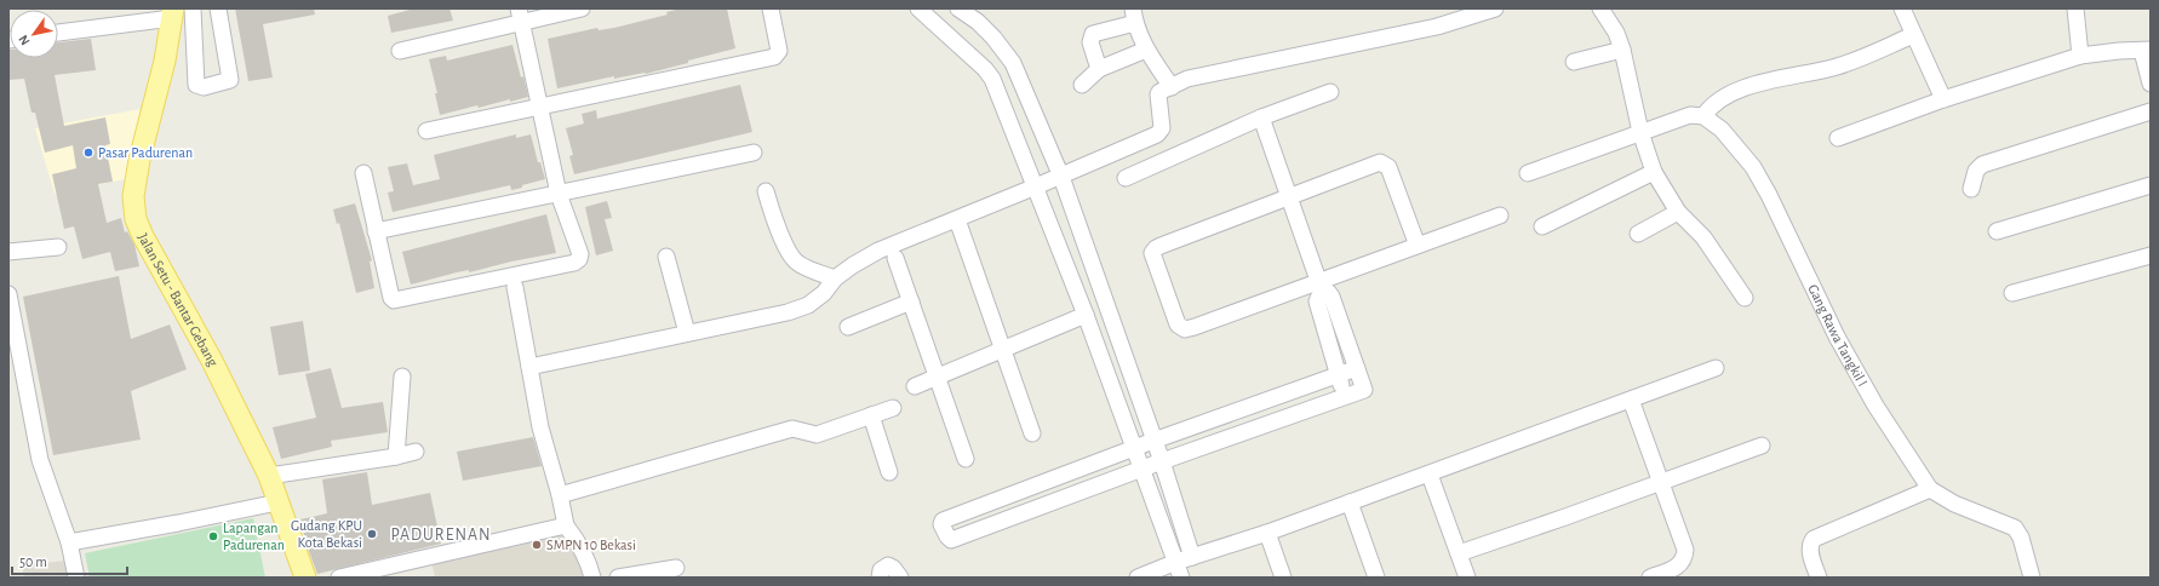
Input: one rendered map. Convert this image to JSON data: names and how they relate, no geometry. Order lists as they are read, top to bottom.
{
  "streets": {
    "main road": ["Jalan Setu - Bantar Gebang"],
    "street": ["Gang Rawa Tangkil I"]
  },
  "districts": ["PADURENAN"],
  "places": [
    "Pasar Padurenan",
    "Gudang KPU Kota Bekasi",
    "Lapangan Padurenan",
    "SMPN 10 Bekasi"
  ],
  "scale_bar": "50 m",
  "north": "bottom left"
}
